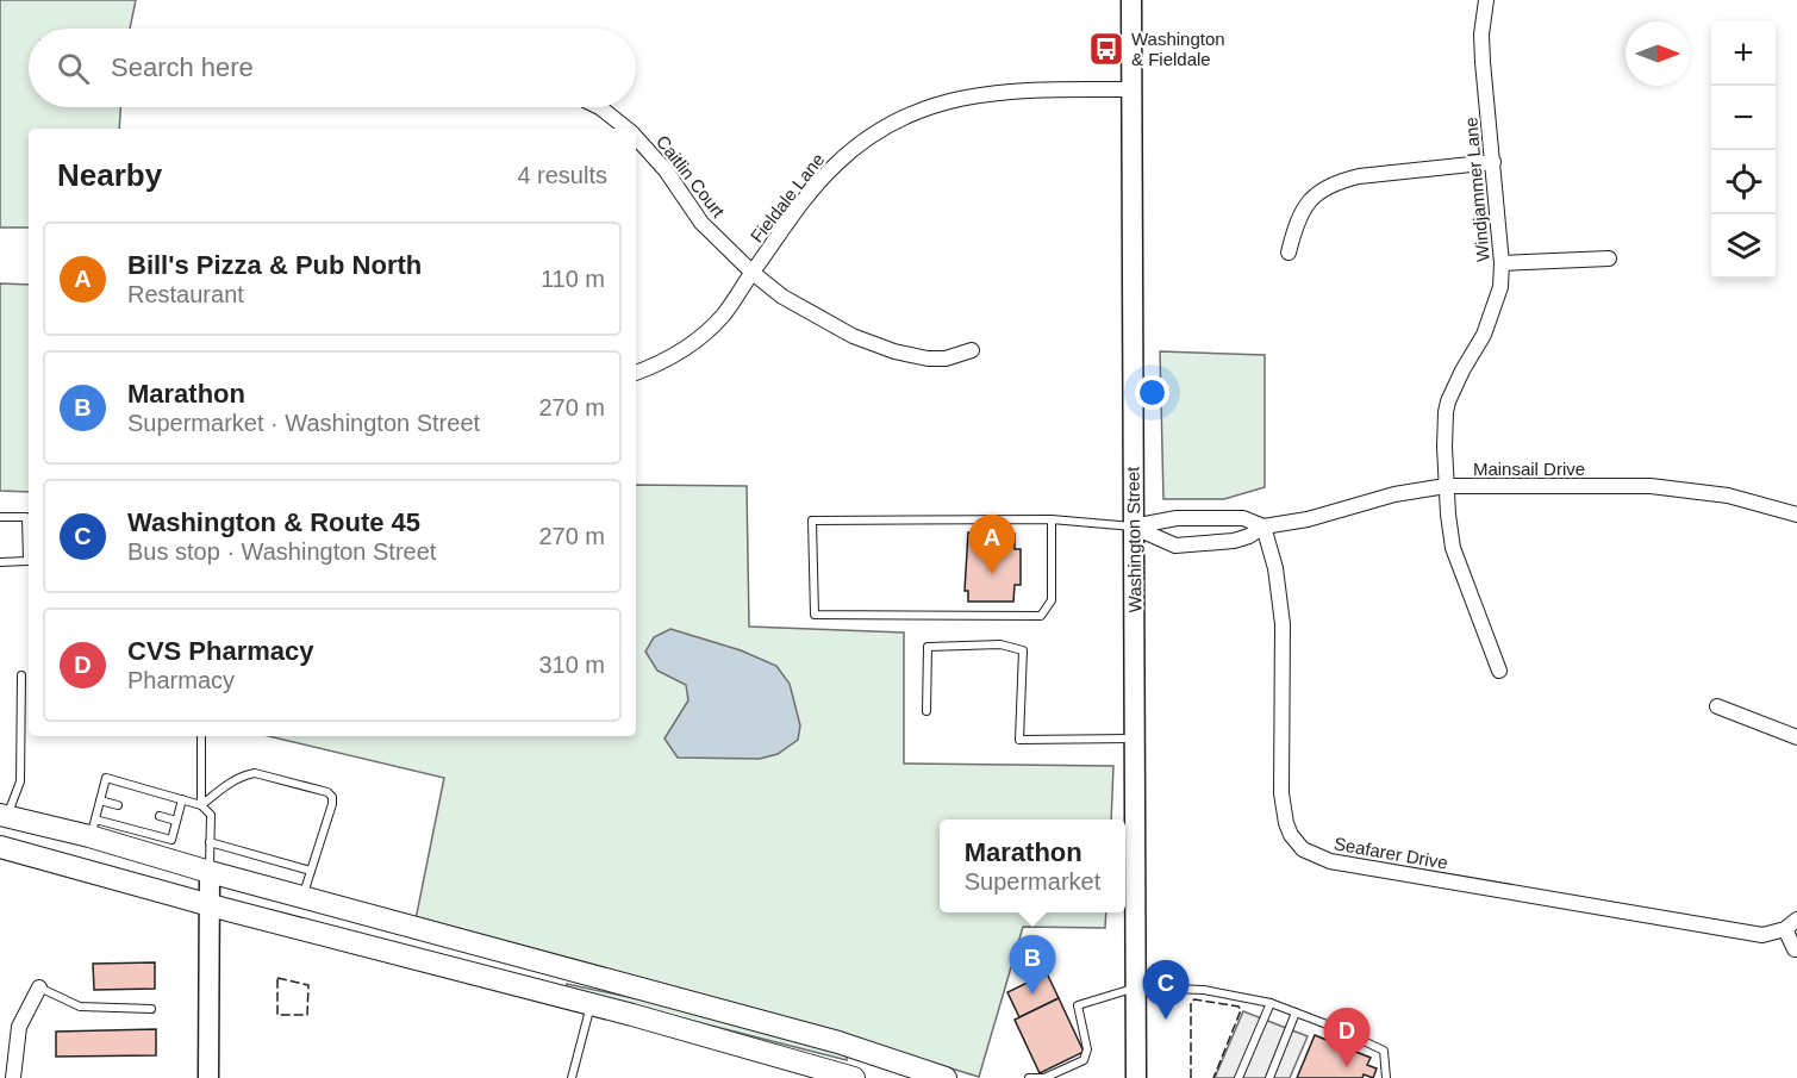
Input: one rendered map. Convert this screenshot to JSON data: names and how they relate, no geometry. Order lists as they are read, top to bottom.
{
  "streets": {
    "main road": ["Washington Street"],
    "street": [
      "Caitlin Court",
      "Windjammer Lane",
      "Fieldale Lane",
      "Mainsail Drive",
      "Seafarer Drive"
    ]
  },
  "crossings": [
    ["Caitlin Court", "Fieldale Lane"],
    ["Windjammer Lane", "Mainsail Drive"],
    ["Fieldale Lane", "Washington Street"],
    ["Mainsail Drive", "Washington Street"],
    ["Mainsail Drive", "Seafarer Drive"]
  ],
  "places": {
    "bus stop": ["Washington & Fieldale"]
  },
  "north": "right",
  "page": {
    "map_buttons": ["+", "−"],
    "search": "Search here",
    "heading": ["Nearby", "4 results"],
    "list": [
      {
        "mark": "A",
        "name": "Bill's Pizza & Pub North",
        "note": "Restaurant",
        "value": "110 m"
      },
      {
        "mark": "B",
        "name": "Marathon",
        "note": "Supermarket · Washington Street",
        "value": "270 m"
      },
      {
        "mark": "C",
        "name": "Washington & Route 45",
        "note": "Bus stop · Washington Street",
        "value": "270 m"
      },
      {
        "mark": "D",
        "name": "CVS Pharmacy",
        "note": "Pharmacy",
        "value": "310 m"
      }
    ],
    "pins": [
      "A",
      "B",
      "C",
      "D"
    ],
    "popup": ["Marathon", "Supermarket"]
  }
}
